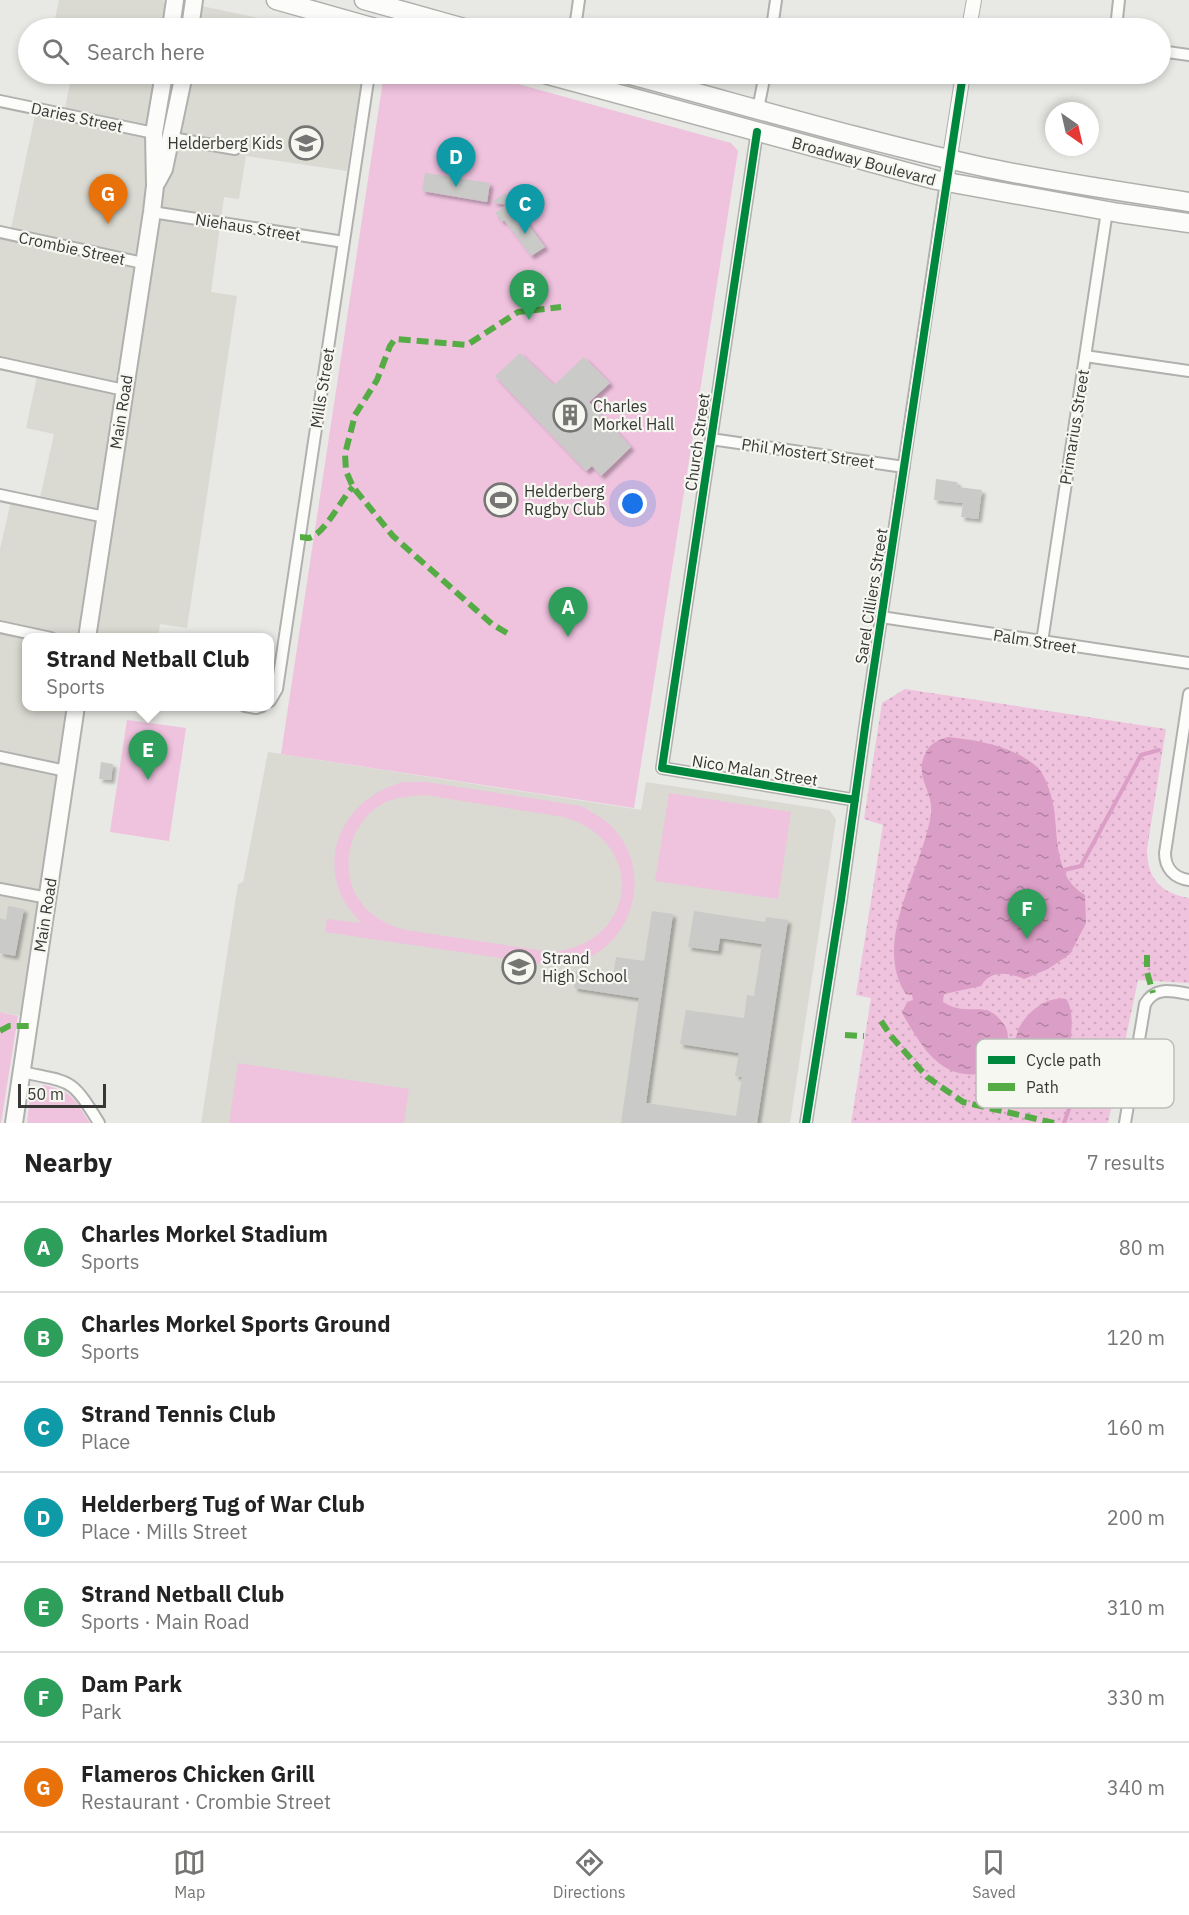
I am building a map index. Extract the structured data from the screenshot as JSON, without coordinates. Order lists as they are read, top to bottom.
{
  "streets": {
    "main road": ["Broadway Boulevard", "Main Road"],
    "street": [
      "Daries Street",
      "Niehaus Street",
      "Crombie Street",
      "Mills Street",
      "Primarius Street",
      "Church Street",
      "Phil Mostert Street",
      "Sarel Cilliers Street",
      "Palm Street",
      "Nico Malan Street"
    ]
  },
  "crossings": [
    ["Daries Street", "Main Road"],
    ["Broadway Boulevard", "Primarius Street"],
    ["Broadway Boulevard", "Church Street"],
    ["Broadway Boulevard", "Sarel Cilliers Street"],
    ["Niehaus Street", "Mills Street"],
    ["Niehaus Street", "Main Road"],
    ["Crombie Street", "Main Road"],
    ["Primarius Street", "Palm Street"],
    ["Church Street", "Phil Mostert Street"],
    ["Church Street", "Nico Malan Street"],
    ["Phil Mostert Street", "Sarel Cilliers Street"],
    ["Sarel Cilliers Street", "Palm Street"],
    ["Sarel Cilliers Street", "Nico Malan Street"]
  ],
  "places": {
    "school or university": ["Helderberg Kids", "Strand High School"],
    "building": ["Charles Morkel Hall"],
    "sports": ["Helderberg Rugby Club"]
  },
  "legend": ["Cycle path", "Path"],
  "scale_bar": "50 m",
  "north": "bottom right",
  "page": {
    "search": "Search here",
    "pins": [
      "D",
      "G",
      "C",
      "B",
      "A",
      "E",
      "F"
    ],
    "popup": ["Strand Netball Club", "Sports"],
    "scale": "50 m",
    "heading": ["Nearby", "7 results"],
    "list": [
      {
        "mark": "A",
        "name": "Charles Morkel Stadium",
        "note": "Sports",
        "value": "80 m"
      },
      {
        "mark": "B",
        "name": "Charles Morkel Sports Ground",
        "note": "Sports",
        "value": "120 m"
      },
      {
        "mark": "C",
        "name": "Strand Tennis Club",
        "note": "Place",
        "value": "160 m"
      },
      {
        "mark": "D",
        "name": "Helderberg Tug of War Club",
        "note": "Place · Mills Street",
        "value": "200 m"
      },
      {
        "mark": "E",
        "name": "Strand Netball Club",
        "note": "Sports · Main Road",
        "value": "310 m"
      },
      {
        "mark": "F",
        "name": "Dam Park",
        "note": "Park",
        "value": "330 m"
      },
      {
        "mark": "G",
        "name": "Flameros Chicken Grill",
        "note": "Restaurant · Crombie Street",
        "value": "340 m"
      }
    ],
    "nav": ["Map", "Directions", "Saved"]
  }
}
